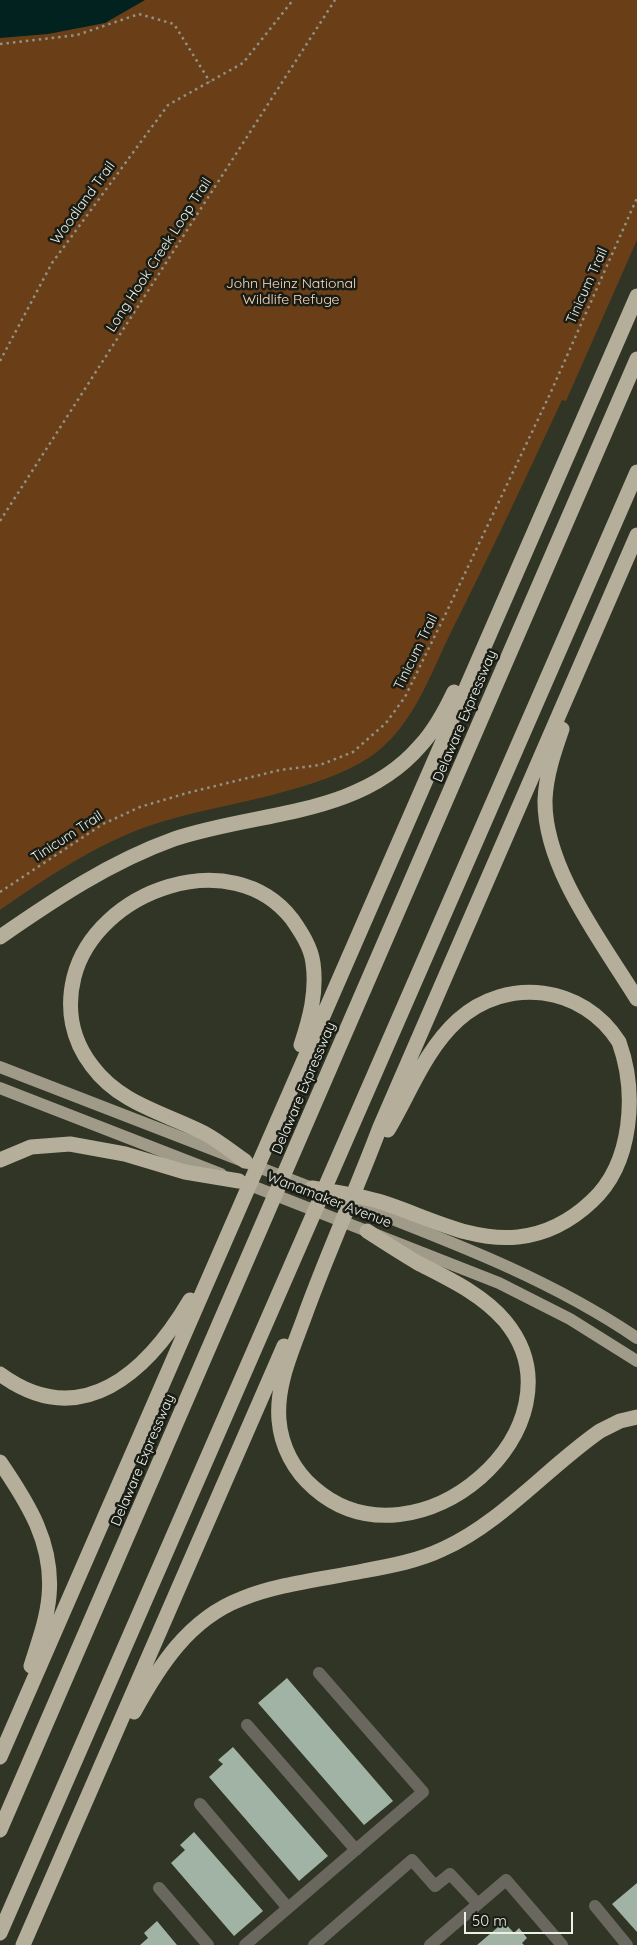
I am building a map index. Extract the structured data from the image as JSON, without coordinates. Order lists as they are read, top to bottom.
{
  "streets": {
    "highway": ["Delaware Expressway"],
    "main road": ["Wanamaker Avenue"],
    "path": ["Woodland Trail", "Long Hook Creek Loop Trail", "Tinicum Trail"]
  },
  "parks": ["John Heinz National Wildlife Refuge"],
  "scale_bar": "50 m"
}
